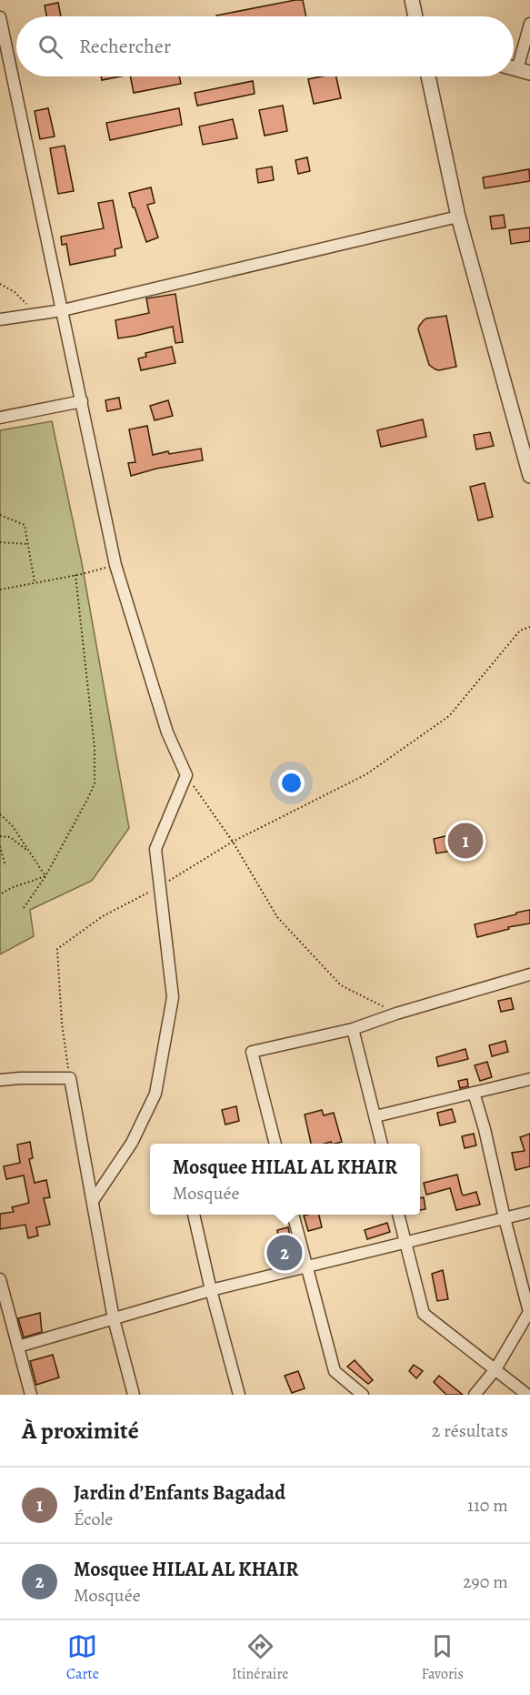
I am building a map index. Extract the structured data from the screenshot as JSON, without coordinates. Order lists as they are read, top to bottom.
{
  "page": {
    "search": "Rechercher",
    "pins": ["1", "2"],
    "popup": ["Mosquee HILAL AL KHAIR", "Mosquée"],
    "heading": ["À proximité", "2 résultats"],
    "list": [
      {
        "mark": "1",
        "name": "Jardin d’Enfants Bagadad",
        "note": "École",
        "value": "110 m"
      },
      {
        "mark": "2",
        "name": "Mosquee HILAL AL KHAIR",
        "note": "Mosquée",
        "value": "290 m"
      }
    ],
    "nav": ["Carte", "Itinéraire", "Favoris"]
  }
}
